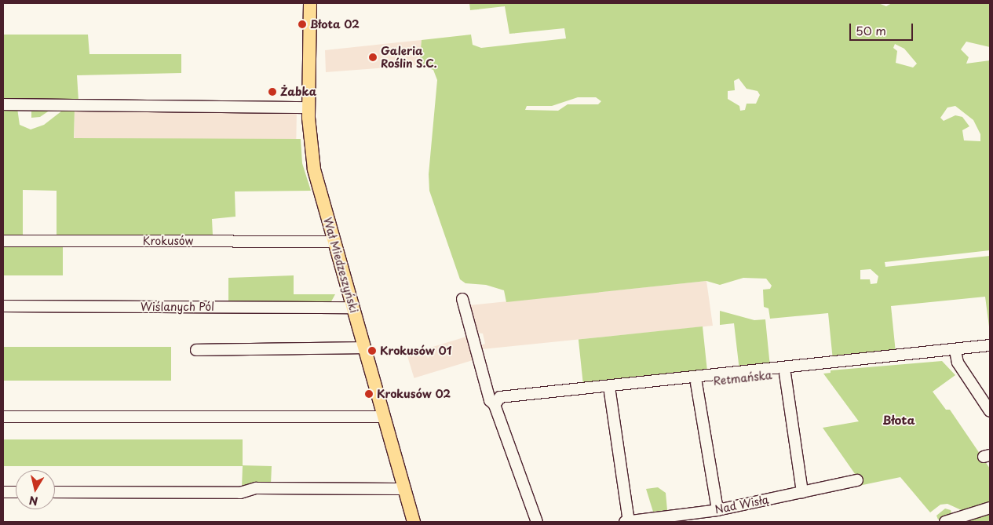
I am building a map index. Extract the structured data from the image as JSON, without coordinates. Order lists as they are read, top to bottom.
{
  "streets": {
    "main road": ["Wał Miedzeszyński"],
    "street": [
      "Krokusów",
      "Wiślanych Pól",
      "Retmańska",
      "Nad Wisłą"
    ]
  },
  "crossings": [
    ["Krokusów", "Wał Miedzeszyński"],
    ["Wał Miedzeszyński", "Wiślanych Pól"]
  ],
  "districts": ["Błota"],
  "places": [
    "Błota 02",
    "Galeria Roślin S.C.",
    "Żabka",
    "Krokusów 01",
    "Krokusów 02"
  ],
  "scale_bar": "50 m",
  "north": "bottom"
}
